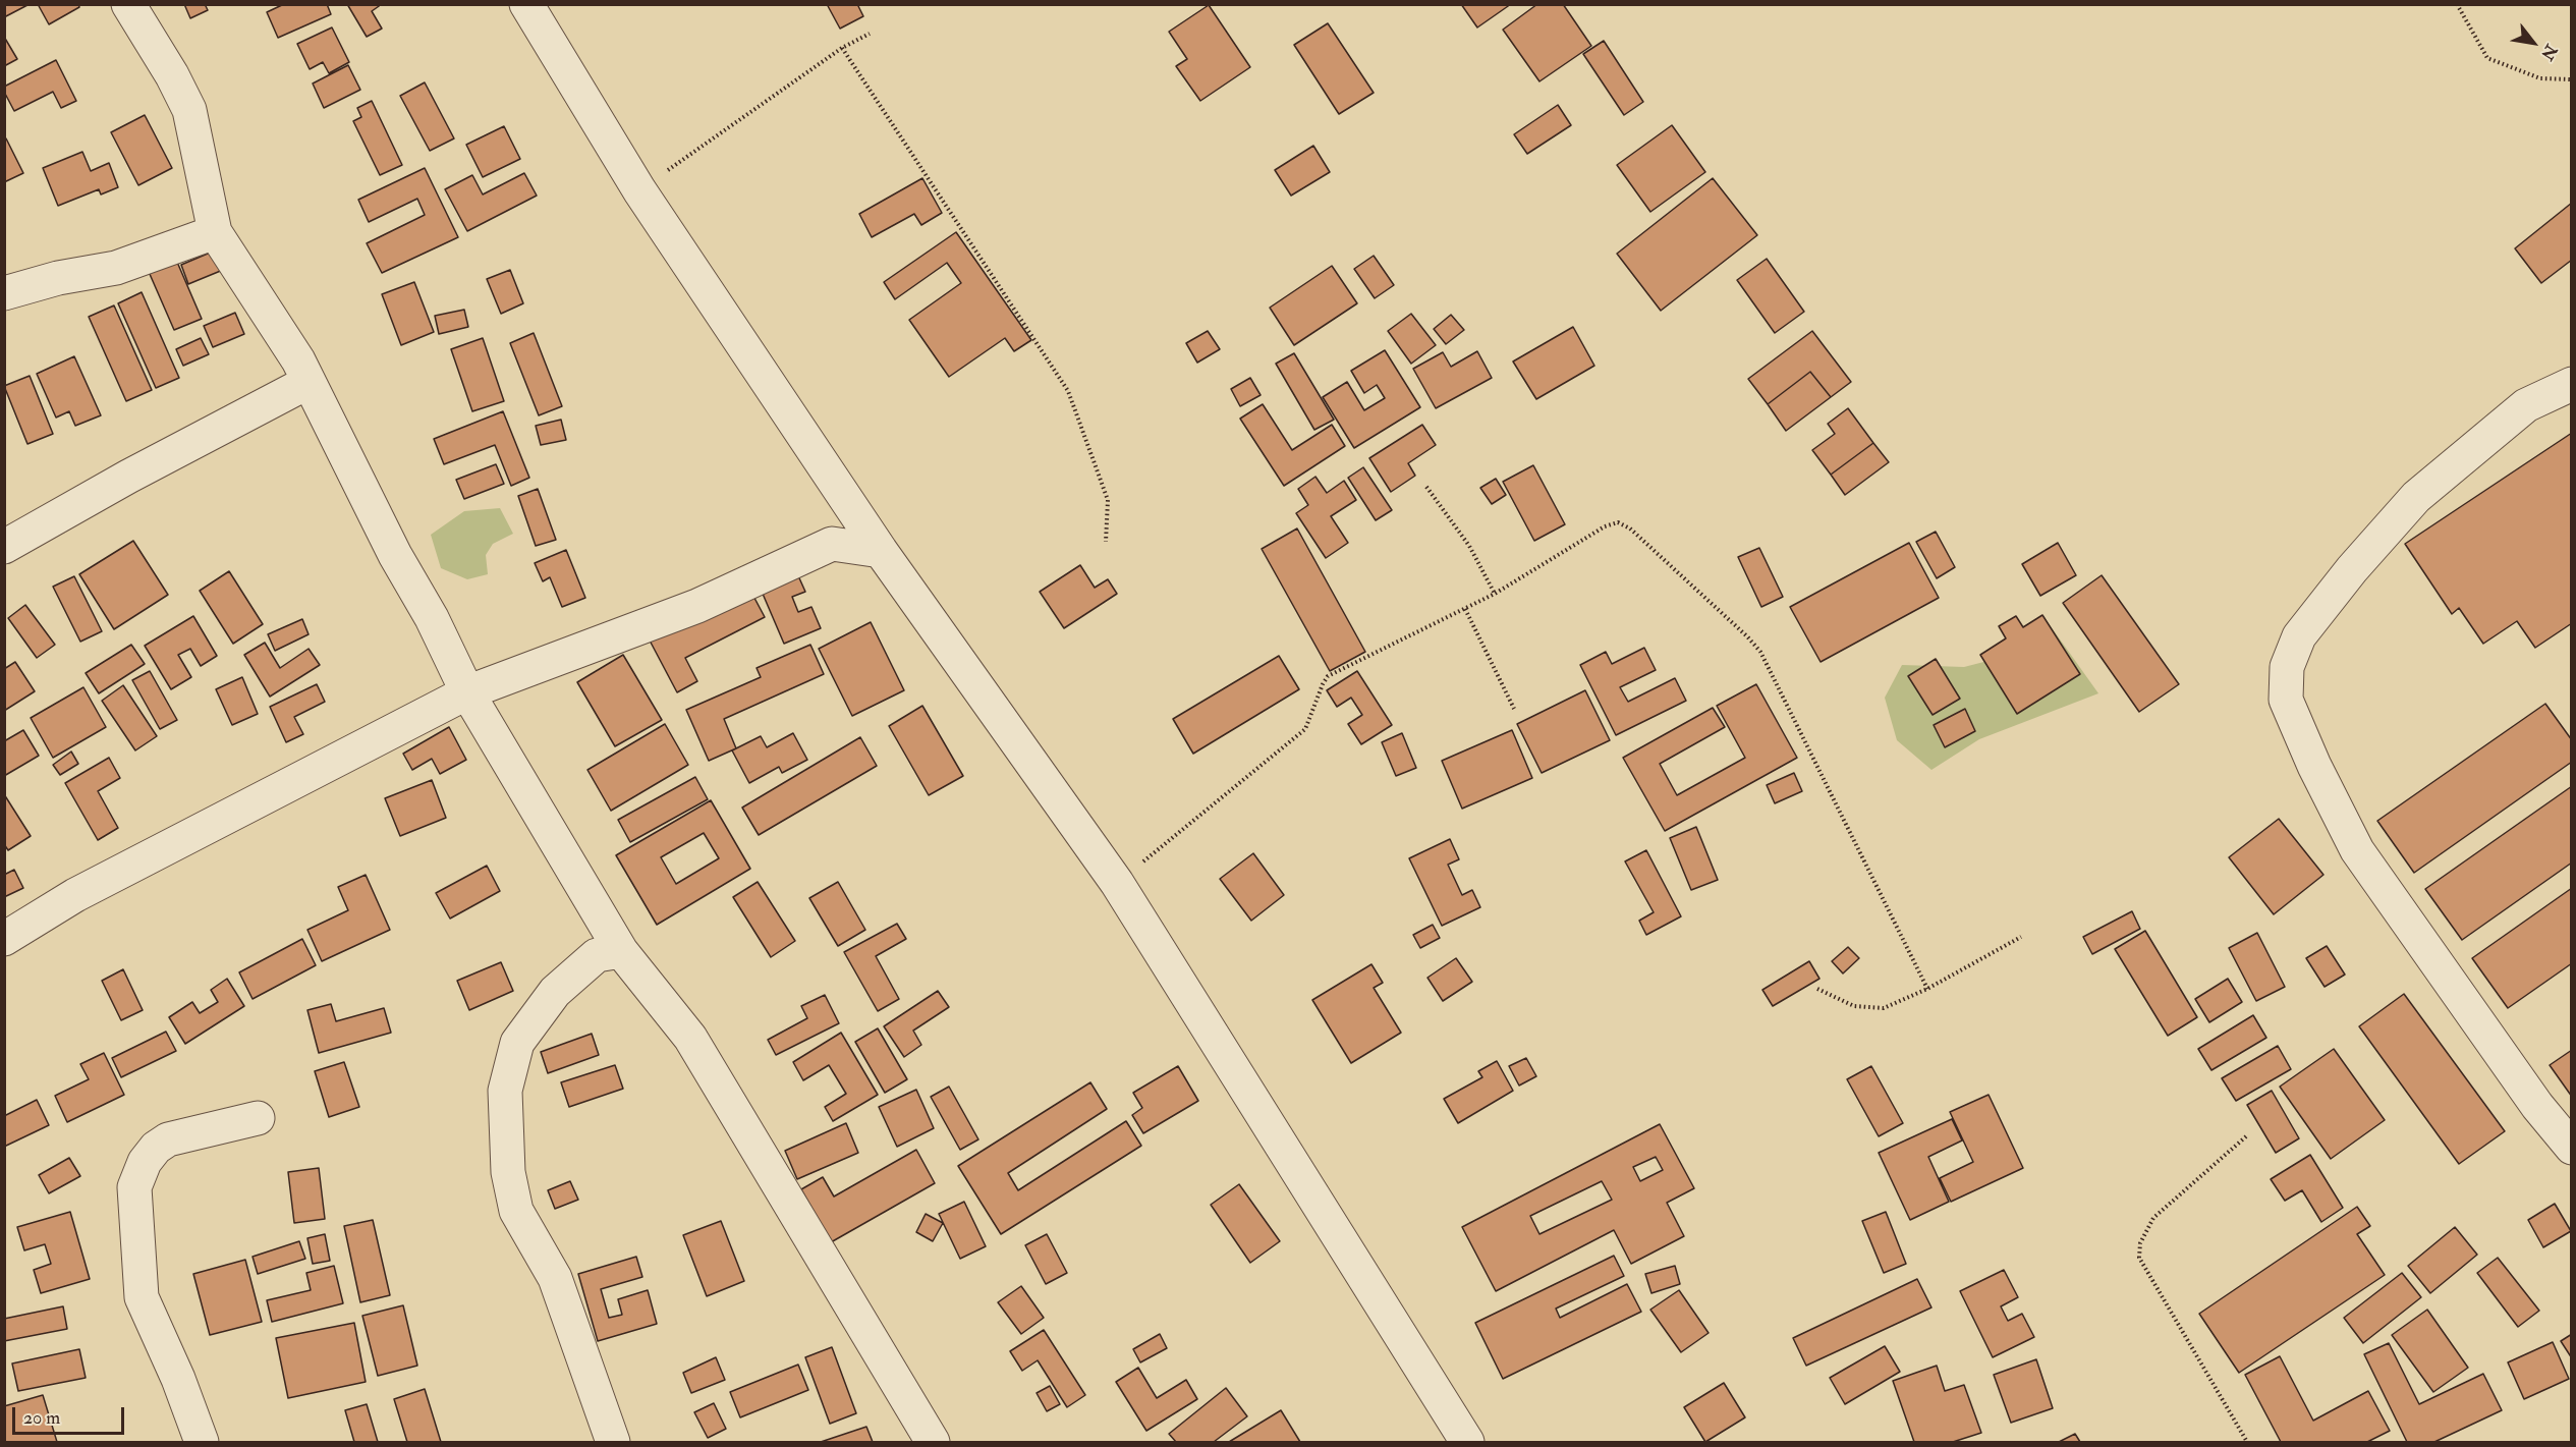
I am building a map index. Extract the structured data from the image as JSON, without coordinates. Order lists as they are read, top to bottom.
{
  "scale_bar": "20 m",
  "north": "bottom right"
}
